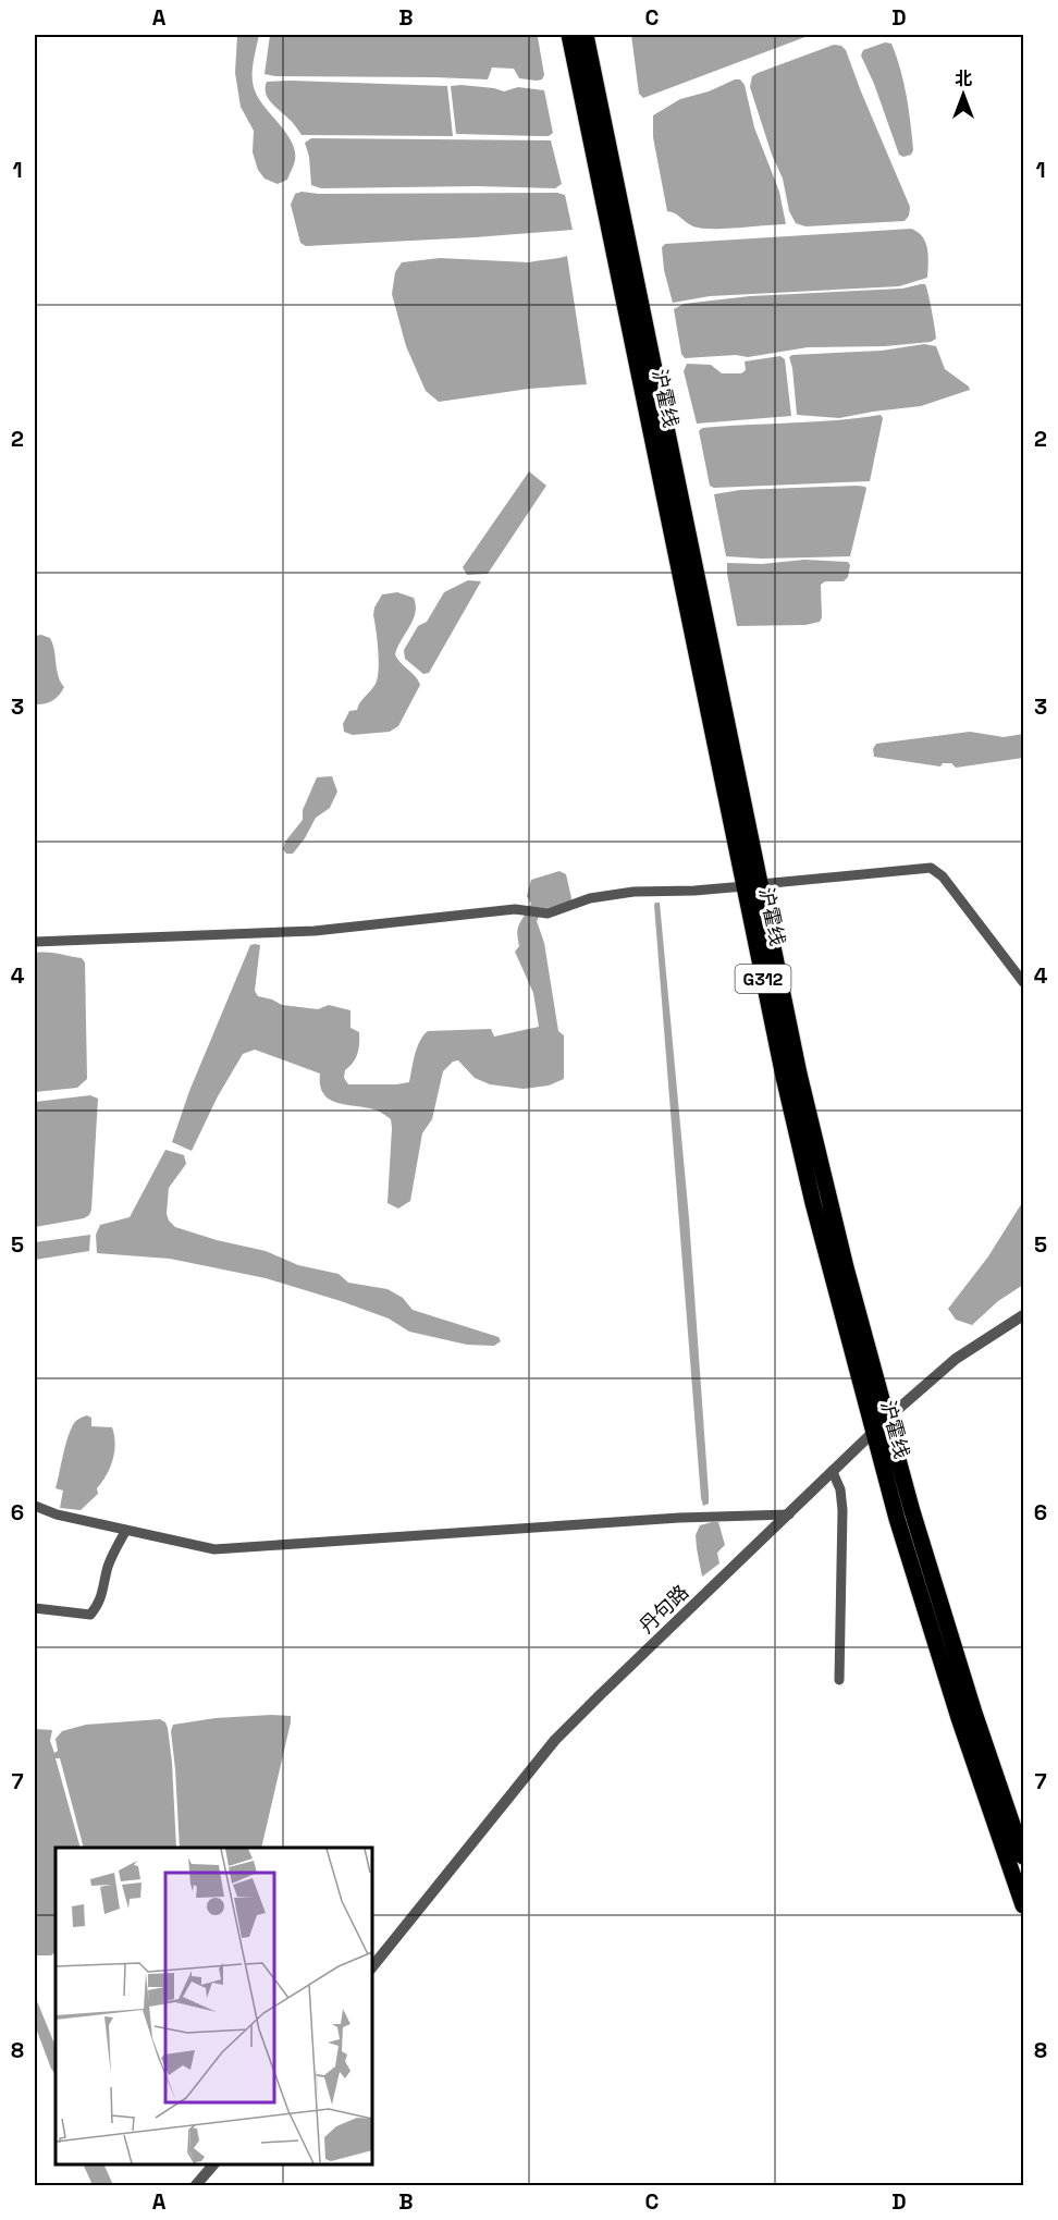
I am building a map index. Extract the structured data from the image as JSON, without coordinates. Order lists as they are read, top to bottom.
{
  "streets": {
    "highway": ["沪霍线", "G312"],
    "street": ["丹句路"]
  },
  "crossings": [
    ["沪霍线", "丹句路"]
  ],
  "north": "top",
  "grid": {
    "columns": [
      "A",
      "B",
      "C",
      "D"
    ],
    "rows": [
      "1",
      "2",
      "3",
      "4",
      "5",
      "6",
      "7",
      "8"
    ]
  }
}
